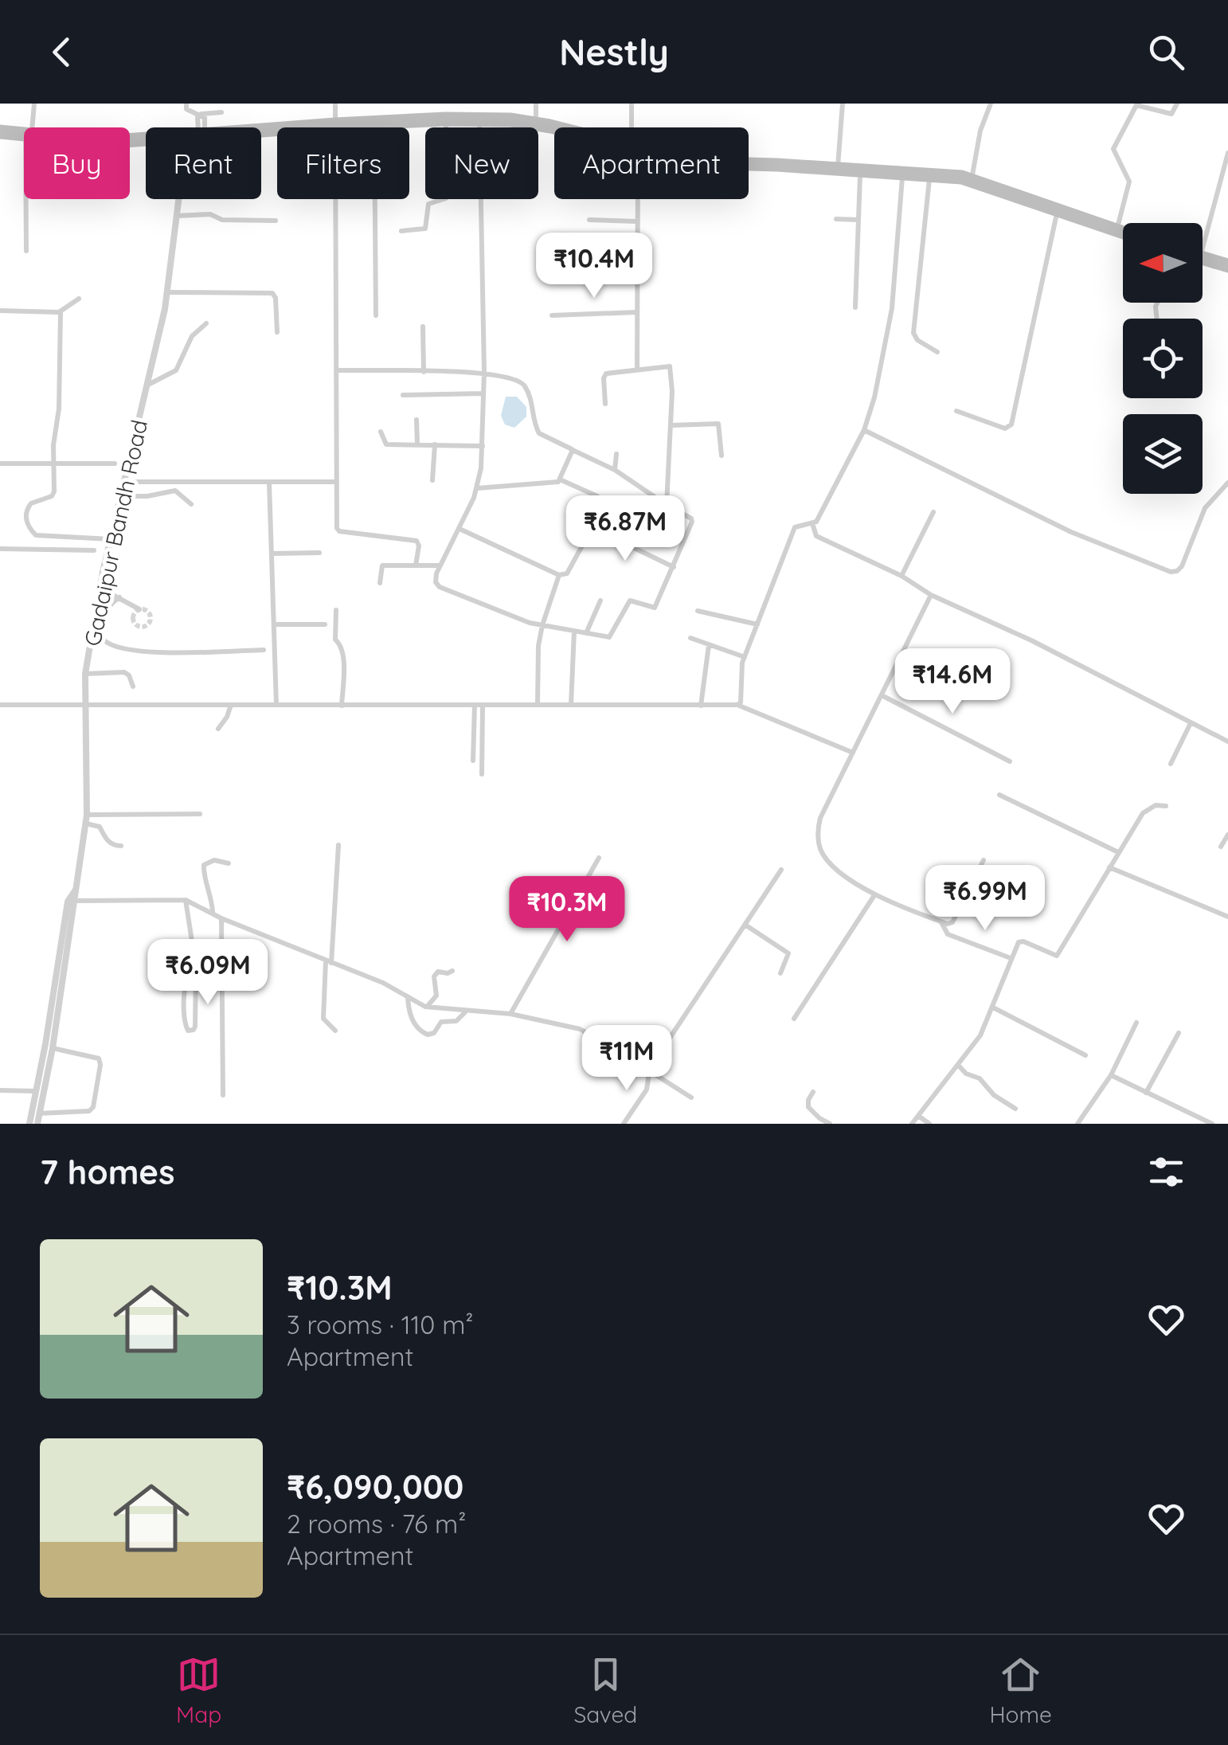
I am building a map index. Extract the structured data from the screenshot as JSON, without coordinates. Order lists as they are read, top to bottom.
{
  "streets": {
    "street": ["Gadaipur Bandh Road"]
  },
  "north": "left",
  "page": {
    "header": "Nestly",
    "chip": [
      "Buy",
      "Rent",
      "Filters",
      "New",
      "Apartment"
    ],
    "price": [
      "₹10.4M",
      "₹6.87M",
      "₹14.6M",
      "₹6.99M",
      "₹10.3M",
      "₹6.09M",
      "₹11M"
    ],
    "heading": "7 homes",
    "list": [
      {
        "name": "₹10.3M",
        "note": "3 rooms · 110 m² · Apartment"
      },
      {
        "name": "₹6,090,000",
        "note": "2 rooms · 76 m² · Apartment"
      }
    ],
    "tabs": ["Map", "Saved", "Home"]
  }
}
